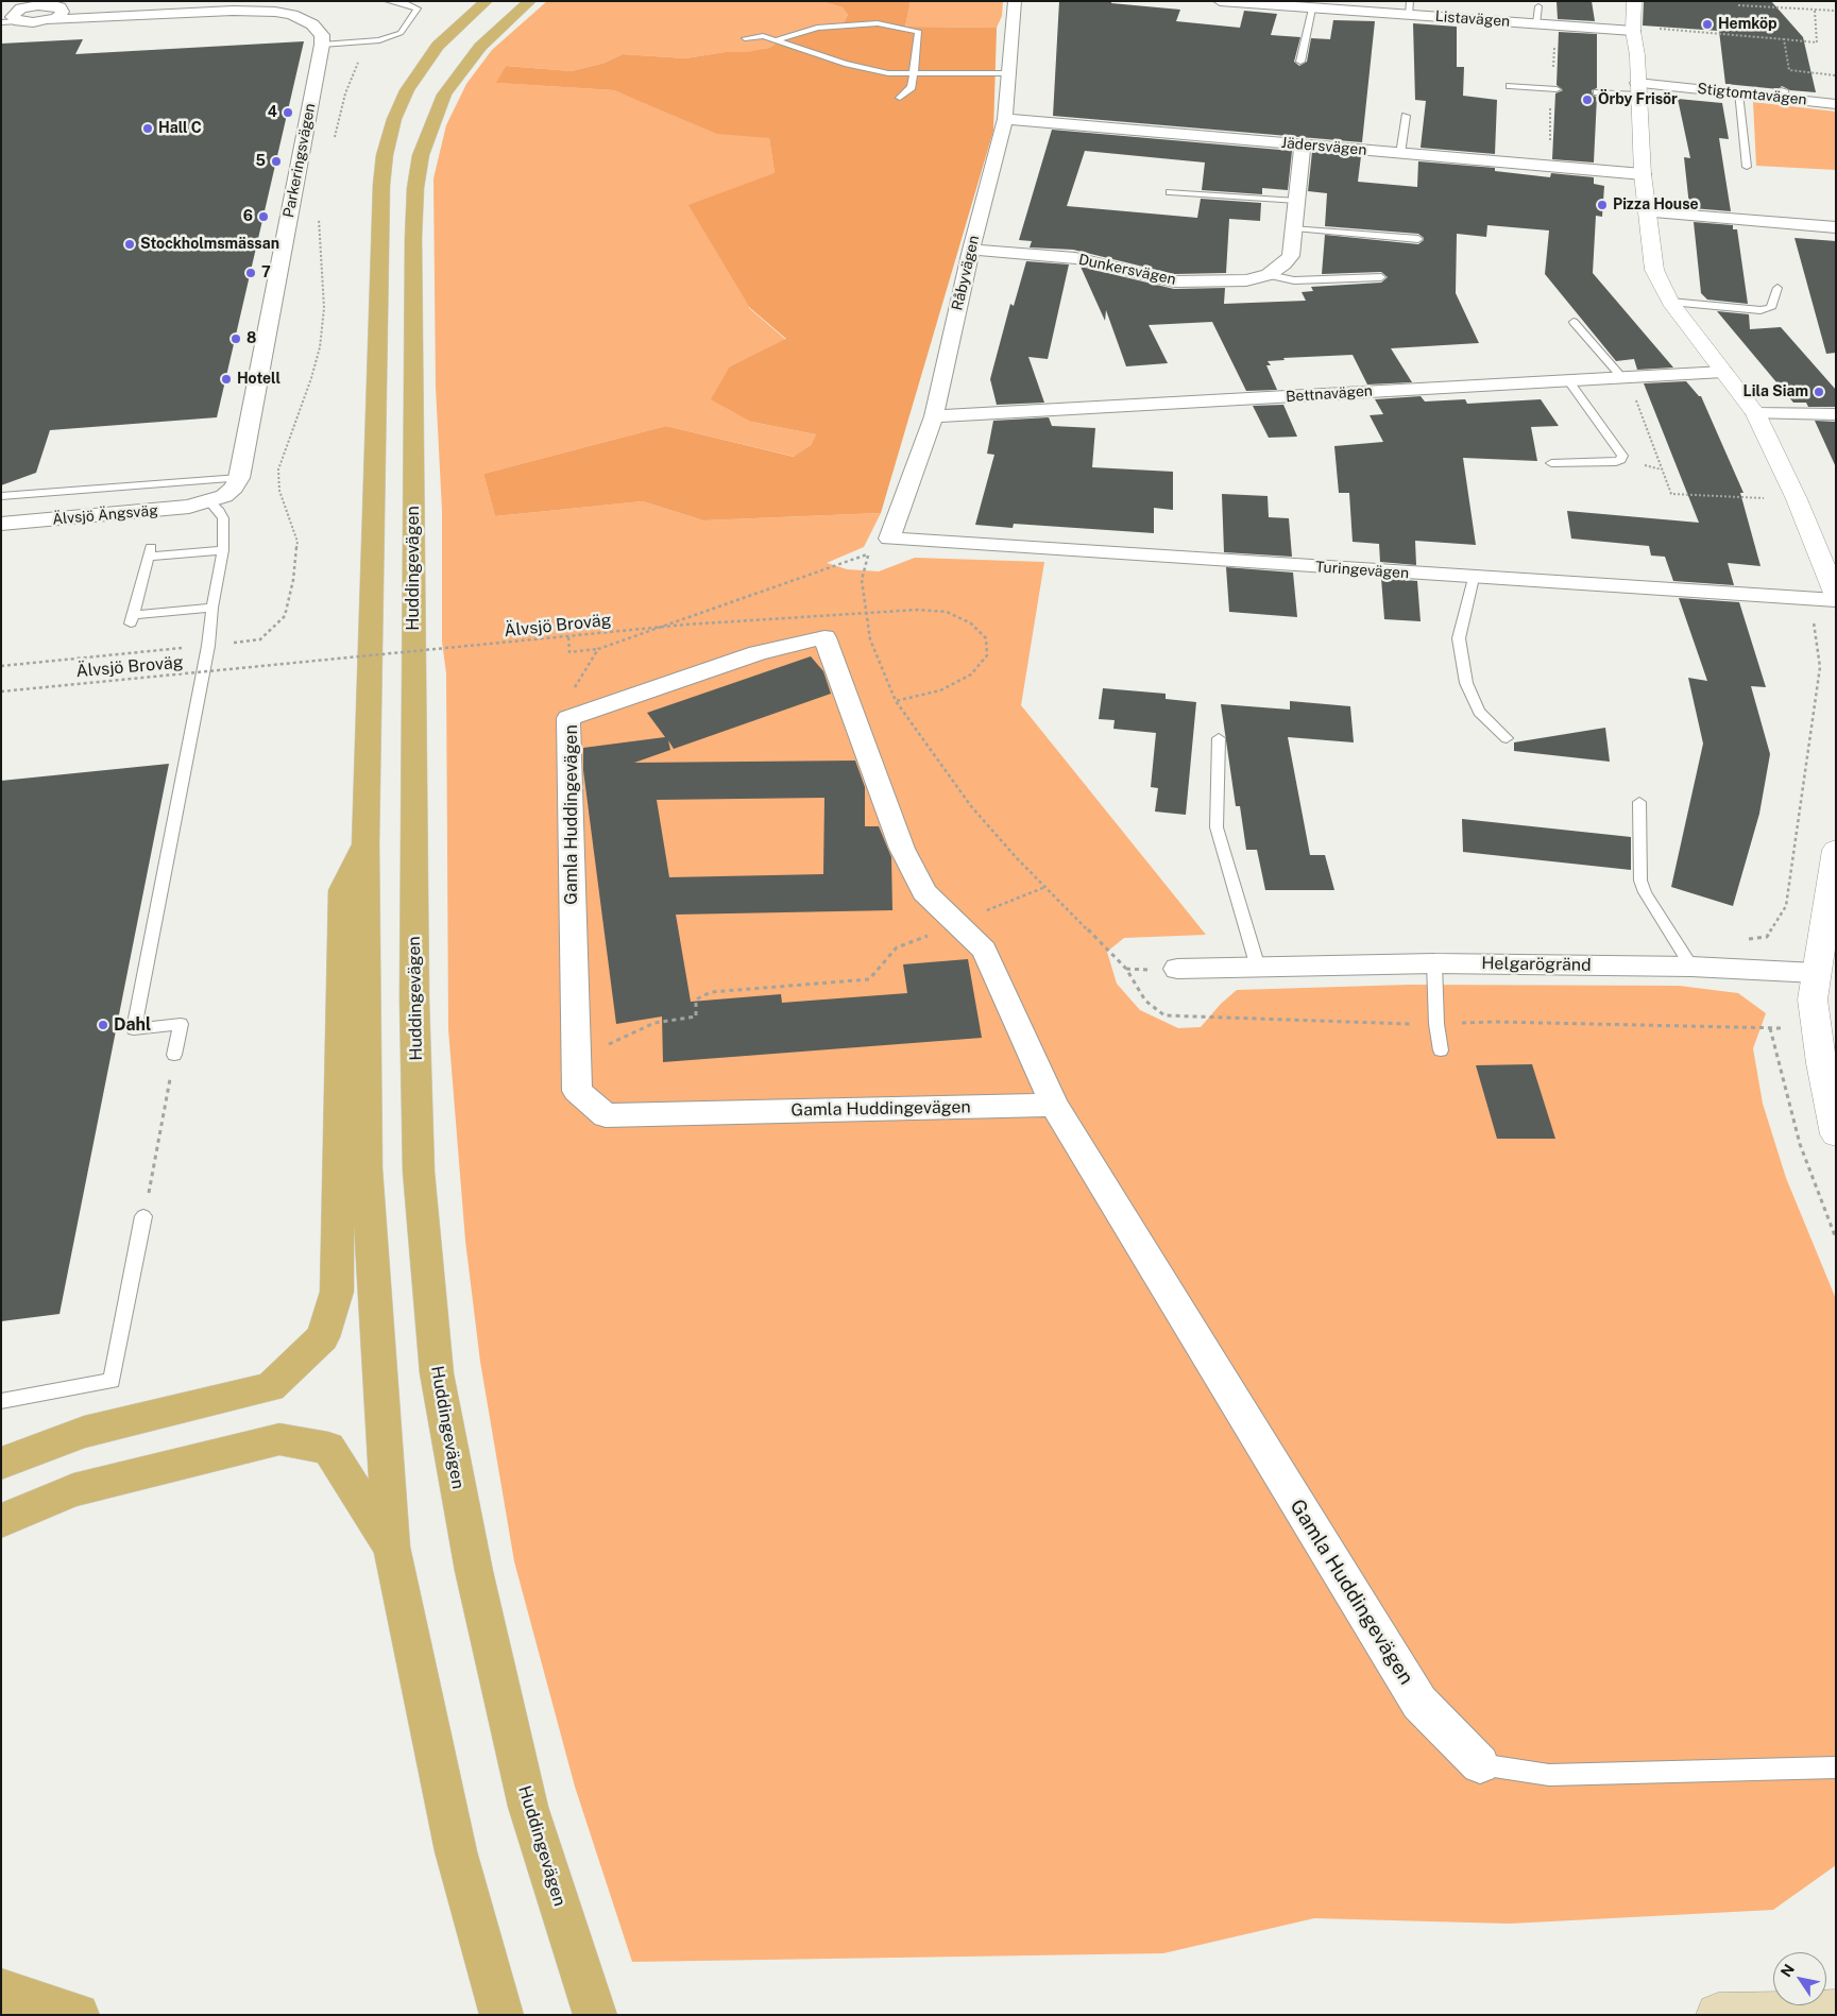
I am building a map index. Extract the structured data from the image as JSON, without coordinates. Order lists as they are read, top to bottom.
{
  "streets": {
    "main road": ["Huddingevägen"],
    "street": [
      "Listavägen",
      "Stigtomtavägen",
      "Jädersvägen",
      "Parkeringsvägen",
      "Dunkersvägen",
      "Råbyvägen",
      "Bettnavägen",
      "Älvsjö Ängsväg",
      "Turingevägen",
      "Gamla Huddingevägen",
      "Helgarögränd"
    ],
    "path": ["Älvsjö Broväg"]
  },
  "crossings": [
    ["Jädersvägen", "Dunkersvägen"],
    ["Jädersvägen", "Råbyvägen"],
    ["Dunkersvägen", "Råbyvägen"],
    ["Råbyvägen", "Bettnavägen"],
    ["Råbyvägen", "Turingevägen"]
  ],
  "places": [
    "Hemköp",
    "Örby Frisör",
    "4",
    "Hall C",
    "5",
    "Pizza House",
    "6",
    "Stockholmsmässan",
    "7",
    "8",
    "Hotell",
    "Lila Siam",
    "Dahl"
  ],
  "north": "top left"
}
